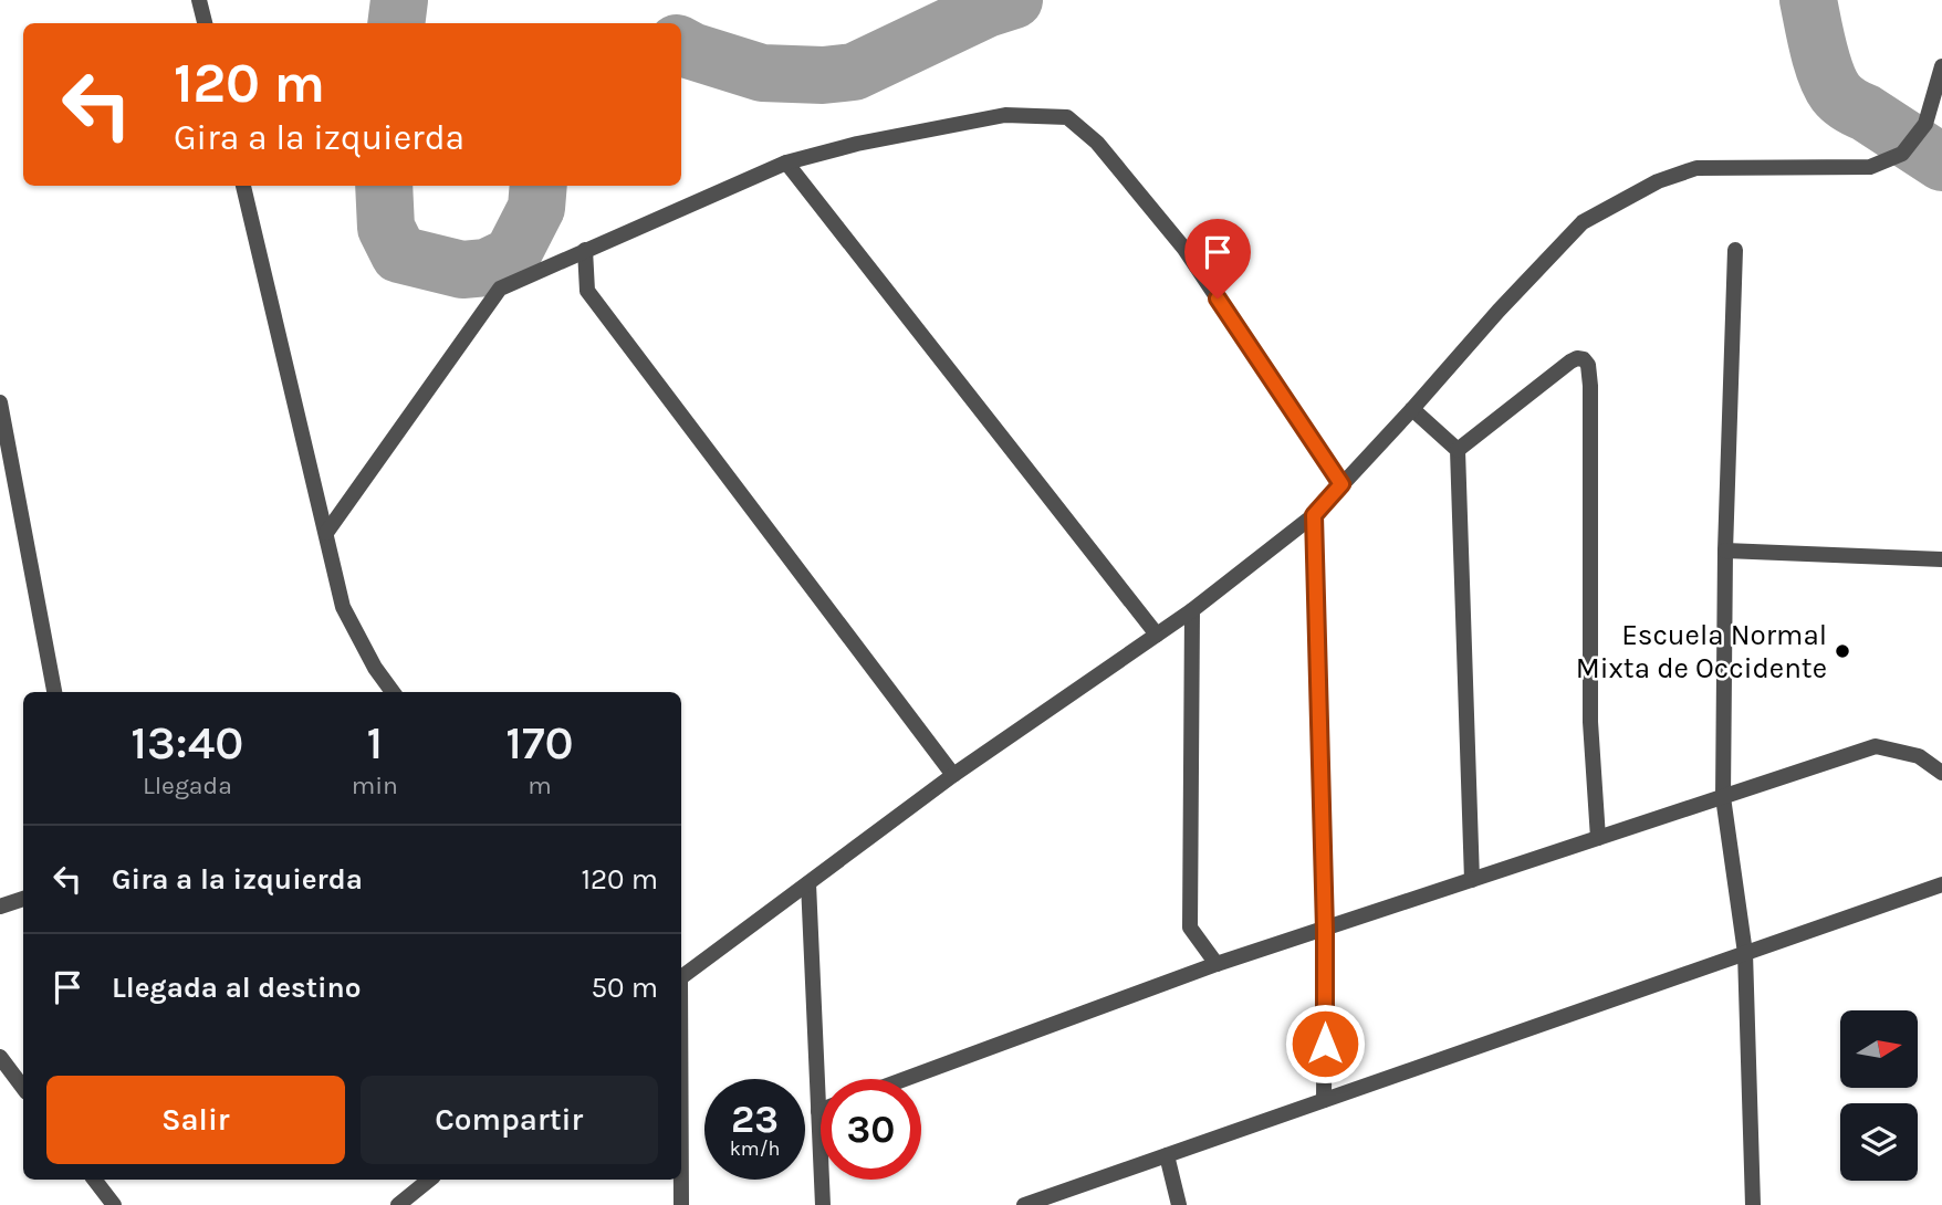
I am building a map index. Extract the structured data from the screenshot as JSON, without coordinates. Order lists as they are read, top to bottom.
{
  "places": ["Escuela Normal Mixta de Occidente"],
  "north": "right",
  "page": {
    "turn": ["120 m", "Gira a la izquierda"],
    "eta": [
      "13:40",
      "Llegada",
      "1",
      "min",
      "170",
      "m"
    ],
    "list": [
      {
        "name": "Gira a la izquierda",
        "value": "120 m"
      },
      {
        "name": "Llegada al destino",
        "value": "50 m"
      }
    ],
    "buttons": ["Salir", "Compartir"],
    "speed": "23 km/h",
    "limit": "30"
  }
}
